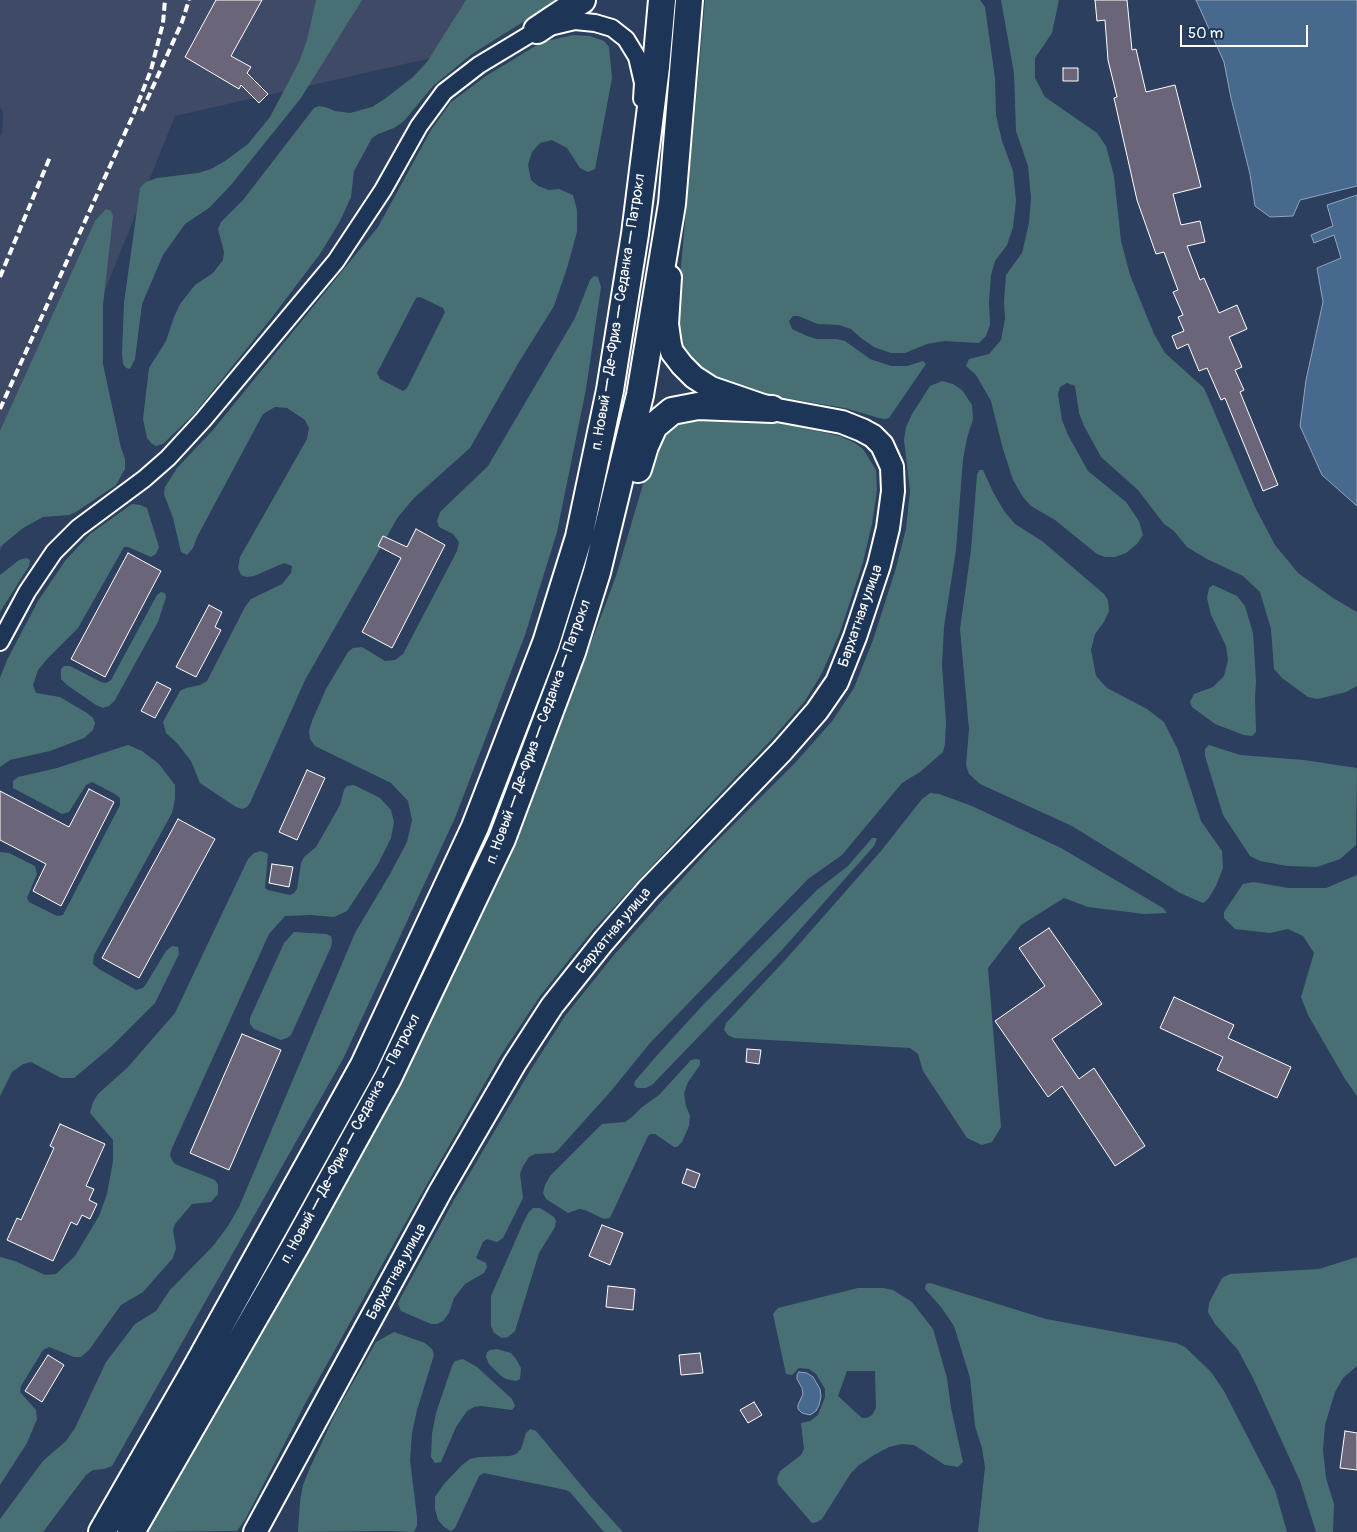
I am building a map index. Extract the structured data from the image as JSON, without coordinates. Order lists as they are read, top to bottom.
{
  "streets": {
    "main road": ["п. Новый — Де-Фриз — Седанка — Патрокл", "Бархатная улица"]
  },
  "crossings": [
    ["п. Новый — Де-Фриз — Седанка — Патрокл", "Бархатная улица"]
  ],
  "scale_bar": "50 m"
}
